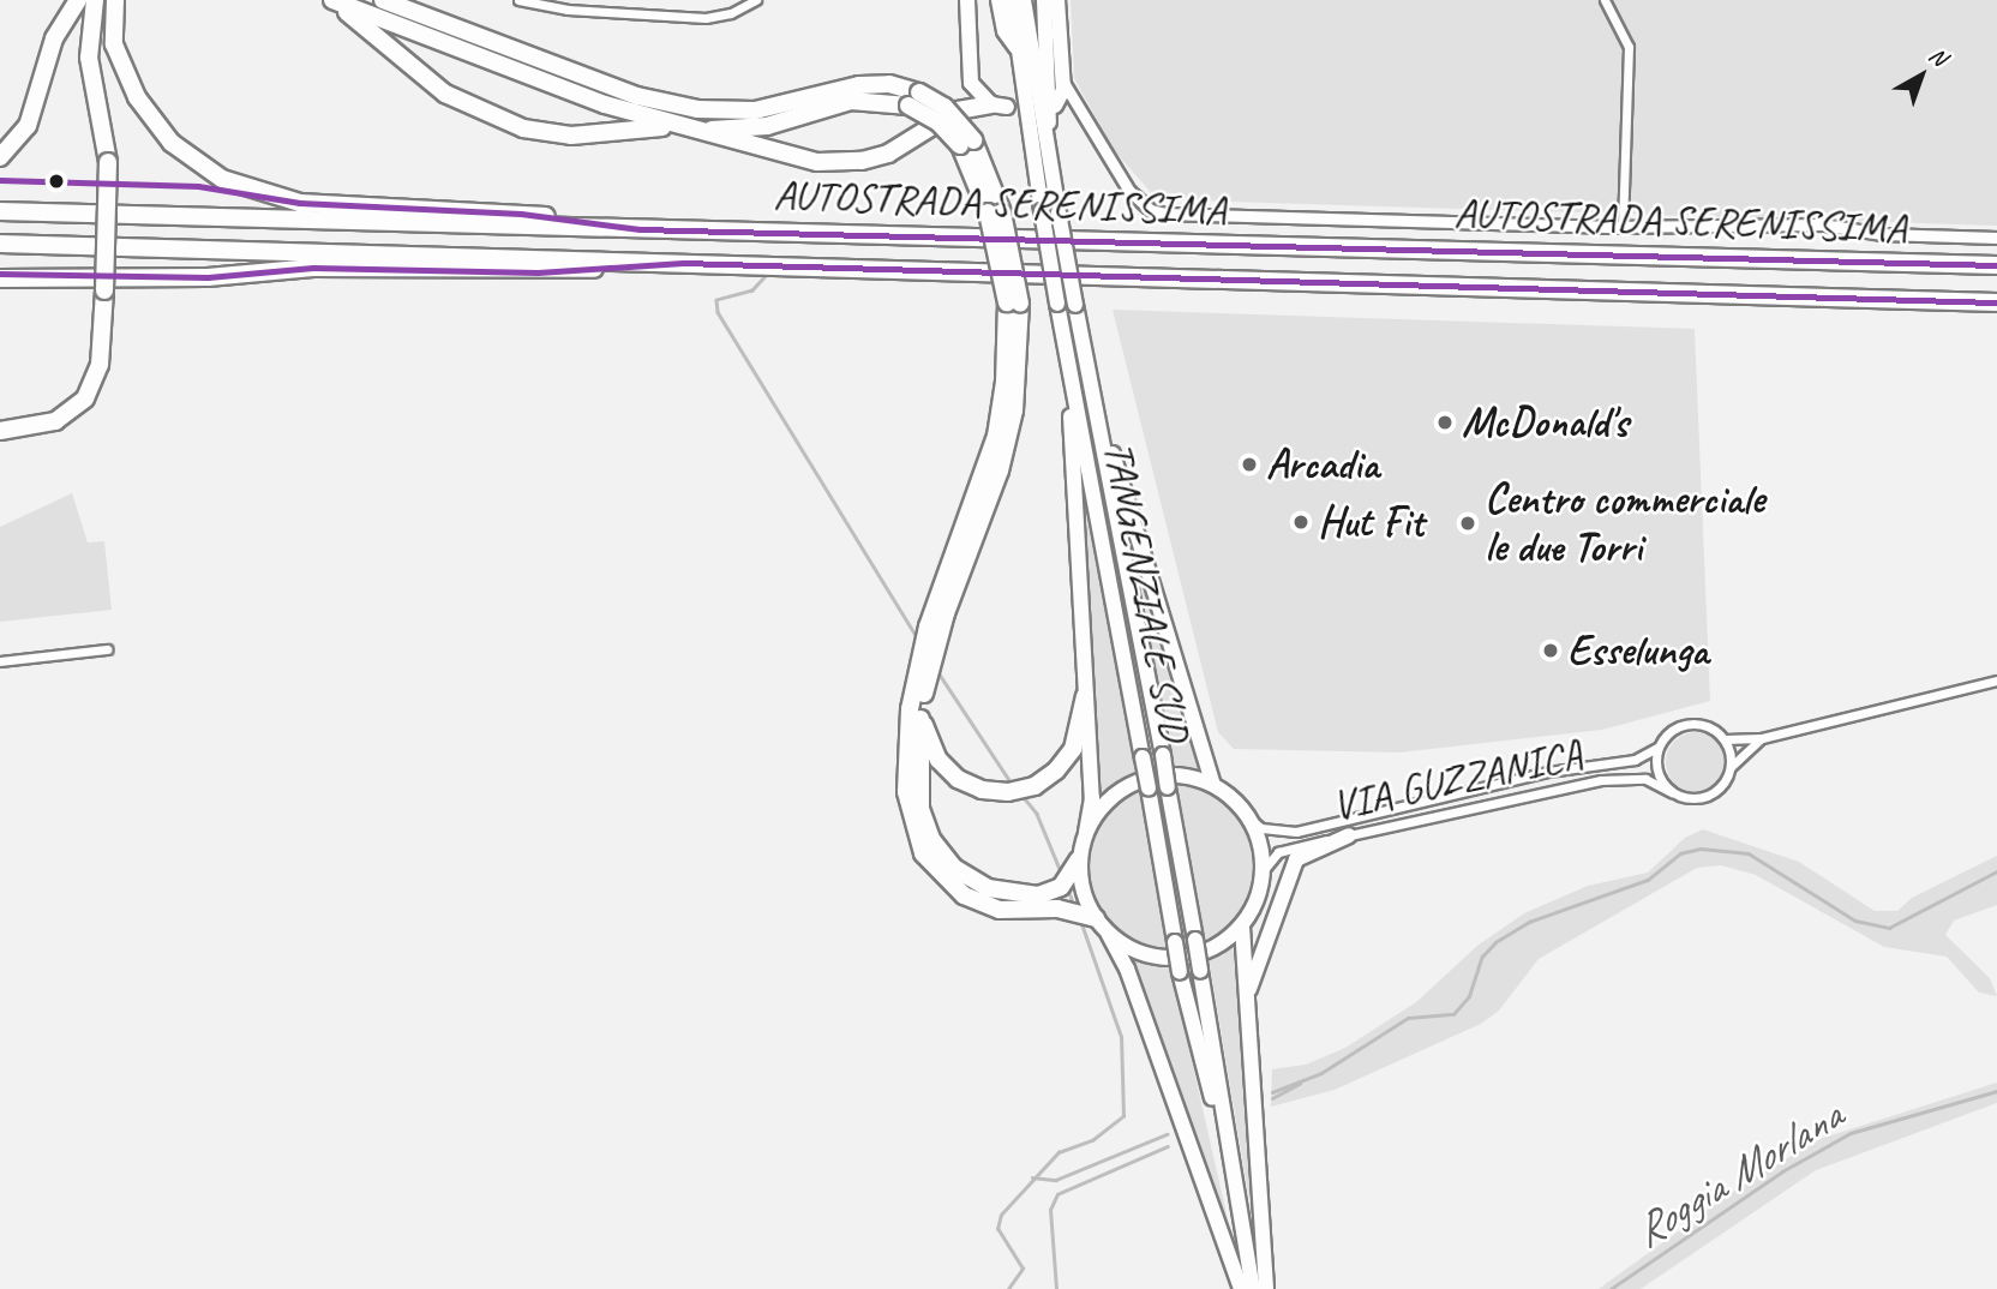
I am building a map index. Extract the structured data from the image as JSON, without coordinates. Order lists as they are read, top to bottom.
{
  "streets": {
    "highway": ["AUTOSTRADA SERENISSIMA"],
    "main road": ["TANGENZIALE SUD"],
    "street": ["VIA GUZZANICA"]
  },
  "water": ["Roggia Morlana"],
  "places": [
    "McDonald's",
    "Arcadia",
    "Hut Fit",
    "Centro commerciale le due Torri",
    "Esselunga"
  ],
  "north": "top right"
}
